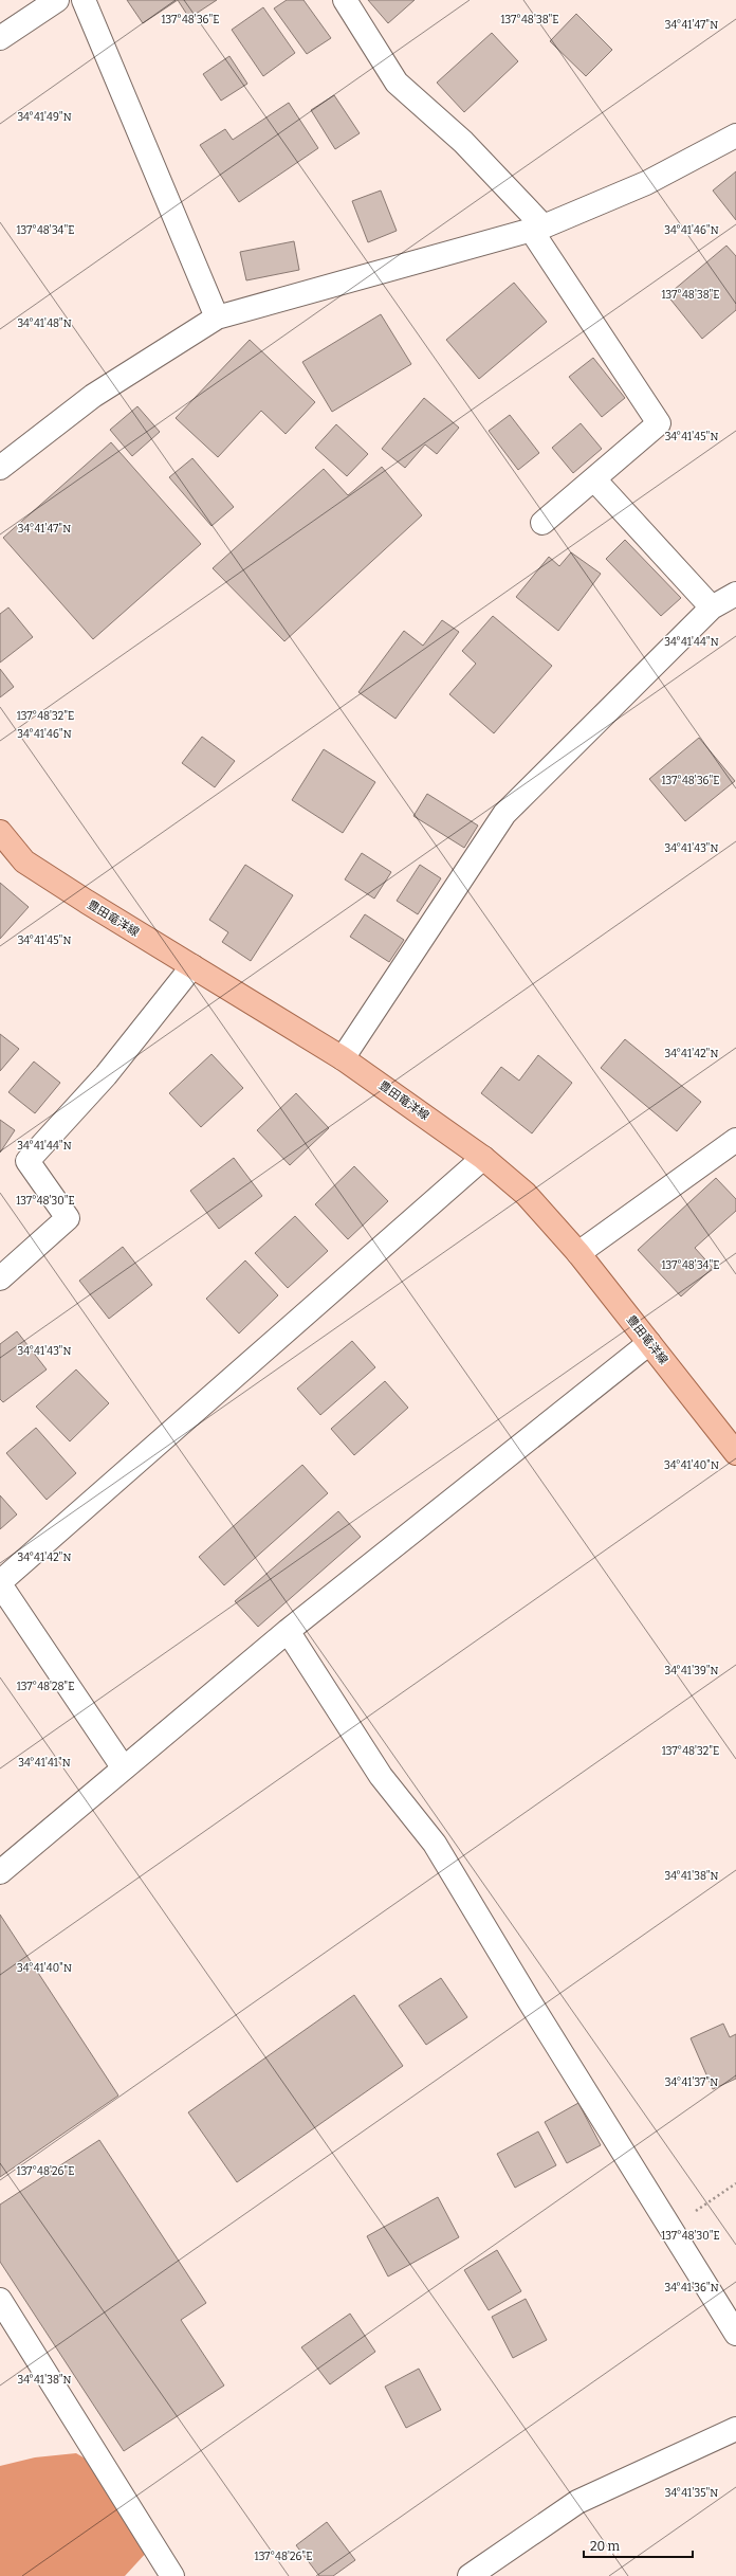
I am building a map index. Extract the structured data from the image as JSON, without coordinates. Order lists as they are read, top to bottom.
{
  "streets": {
    "main road": ["豊田竜洋線"]
  },
  "scale_bar": "20 m",
  "coordinates": [
    "137°48'36\"E",
    "137°48'38\"E",
    "34°41'47\"N",
    "34°41'49\"N",
    "137°48'34\"E",
    "34°41'46\"N",
    "34°41'48\"N",
    "34°41'45\"N",
    "34°41'44\"N",
    "137°48'32\"E",
    "34°41'43\"N",
    "34°41'42\"N",
    "137°48'30\"E",
    "34°41'40\"N",
    "34°41'39\"N",
    "137°48'28\"E",
    "34°41'41\"N",
    "34°41'38\"N",
    "34°41'37\"N",
    "137°48'26\"E",
    "34°41'36\"N",
    "34°41'35\"N"
  ]
}
